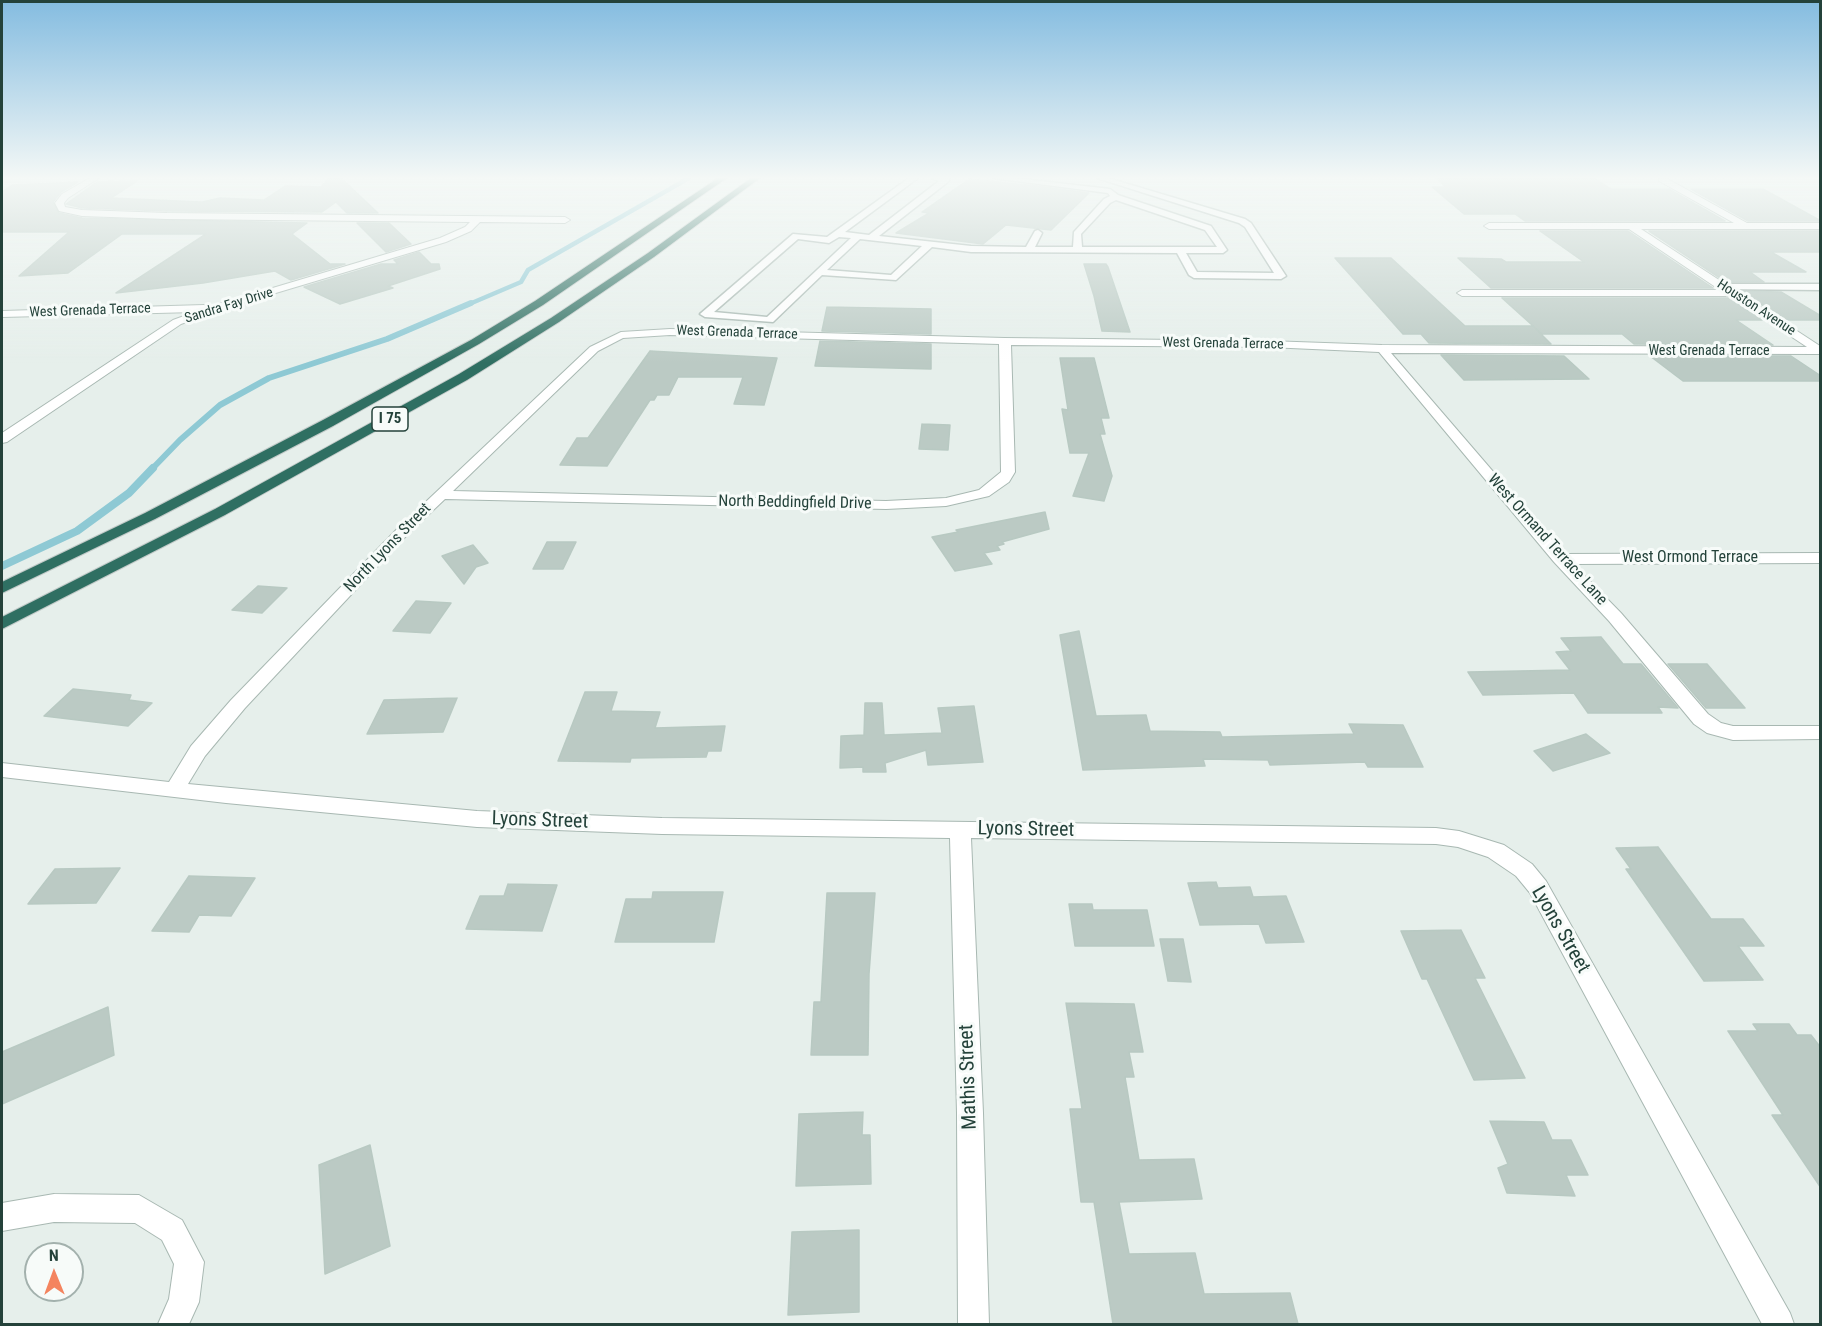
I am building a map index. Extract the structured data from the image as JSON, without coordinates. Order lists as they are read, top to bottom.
{
  "streets": {
    "highway": ["I 75"],
    "street": [
      "Sandra Fay Drive",
      "Houston Avenue",
      "West Grenada Terrace",
      "North Beddingfield Drive",
      "West Ormand Terrace Lane",
      "North Lyons Street",
      "West Ormond Terrace",
      "Lyons Street",
      "Mathis Street"
    ]
  },
  "crossings": [
    ["Sandra Fay Drive", "West Grenada Terrace"],
    ["Houston Avenue", "West Grenada Terrace"],
    ["West Grenada Terrace", "North Beddingfield Drive"],
    ["West Grenada Terrace", "West Ormand Terrace Lane"],
    ["West Grenada Terrace", "North Lyons Street"],
    ["North Beddingfield Drive", "North Lyons Street"],
    ["West Ormand Terrace Lane", "West Ormond Terrace"],
    ["North Lyons Street", "Lyons Street"],
    ["Lyons Street", "Mathis Street"]
  ],
  "north": "top"
}
